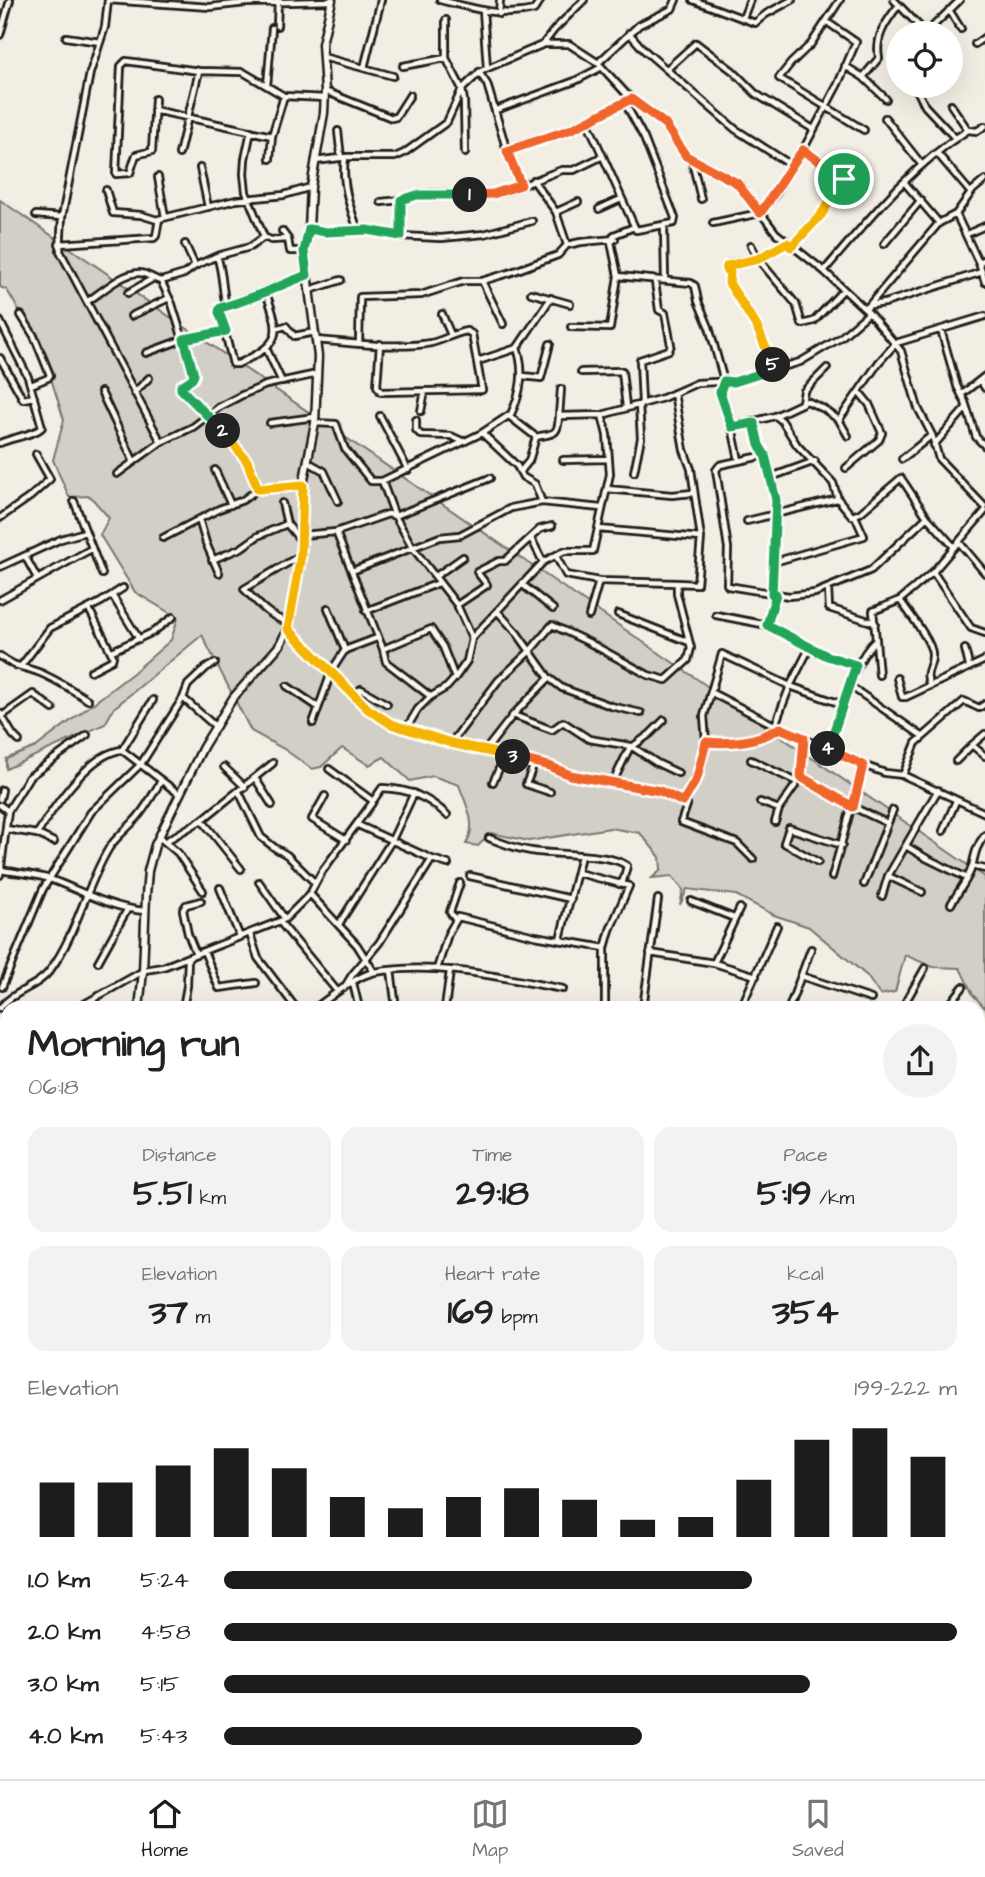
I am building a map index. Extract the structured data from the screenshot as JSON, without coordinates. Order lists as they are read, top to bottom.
{
  "page": {
    "pins": [
      "1",
      "5",
      "2",
      "4",
      "3"
    ],
    "heading": ["Morning run", "06:18"],
    "stats": [
      ["Distance", "5.51 km"],
      ["Time", "29:18"],
      ["Pace", "5:19 /km"],
      ["Elevation", "37 m"],
      ["Heart rate", "169 bpm"],
      ["kcal", "354"]
    ],
    "chart": ["Elevation", "199–222 m"],
    "list": [
      {
        "name": "1.0 km",
        "note": "5:24"
      },
      {
        "name": "2.0 km",
        "note": "4:58"
      },
      {
        "name": "3.0 km",
        "note": "5:15"
      },
      {
        "name": "4.0 km",
        "note": "5:43"
      }
    ],
    "tabs": ["Home", "Map", "Saved"]
  }
}
